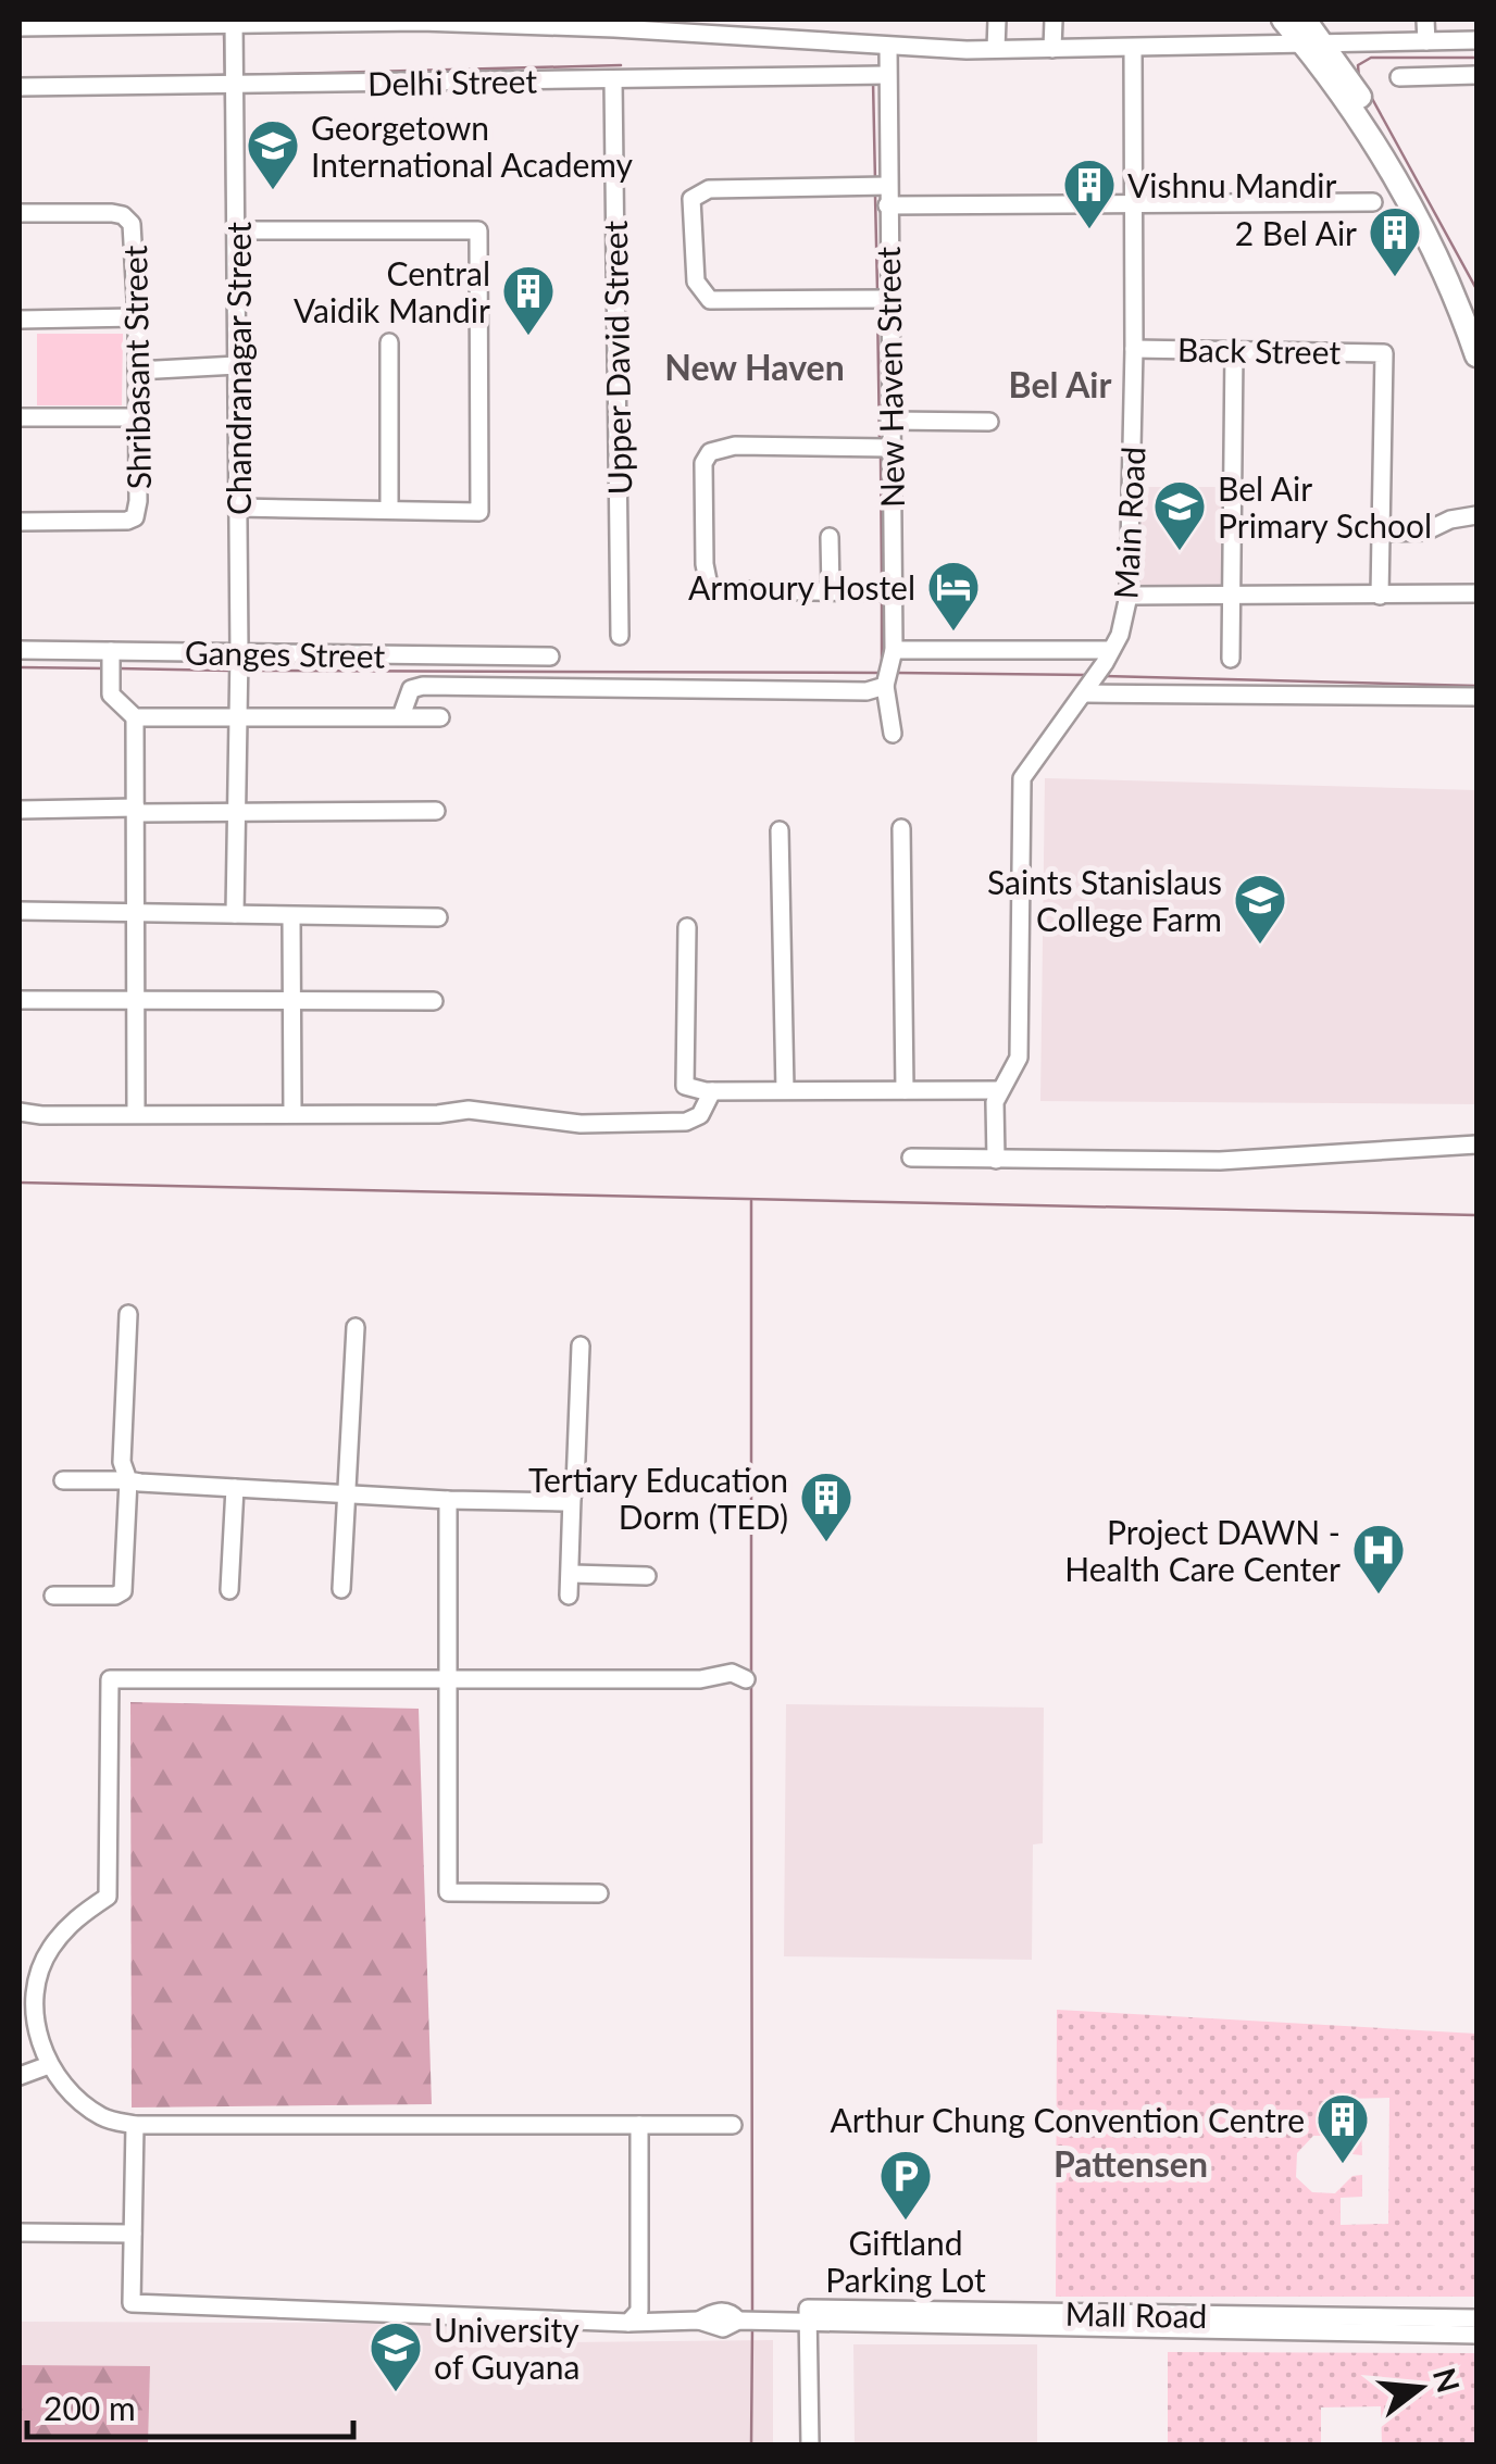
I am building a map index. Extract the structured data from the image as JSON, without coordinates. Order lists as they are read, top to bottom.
{
  "streets": {
    "street": [
      "Delhi Street",
      "Back Street",
      "Upper David Street",
      "Shribasant Street",
      "Chandranagar Street",
      "New Haven Street",
      "Main Road",
      "Ganges Street",
      "Mall Road"
    ]
  },
  "crossings": [
    ["Delhi Street", "Upper David Street"],
    ["Delhi Street", "Chandranagar Street"],
    ["Delhi Street", "New Haven Street"],
    ["Delhi Street", "Main Road"],
    ["Back Street", "Main Road"],
    ["Chandranagar Street", "Ganges Street"]
  ],
  "districts": ["New Haven", "Bel Air", "Pattensen"],
  "places": {
    "school or university": [
      "Georgetown International Academy",
      "Bel Air Primary School",
      "Saints Stanislaus College Farm",
      "University of Guyana"
    ],
    "building": [
      "Vishnu Mandir",
      "2 Bel Air",
      "Central Vaidik Mandir",
      "Tertiary Education Dorm (TED)",
      "Arthur Chung Convention Centre"
    ],
    "hotel": ["Armoury Hostel"],
    "hospital": ["Project DAWN - Health Care Center"],
    "parking": ["Giftland Parking Lot"]
  },
  "scale_bar": "200 m",
  "north": "right"
}
